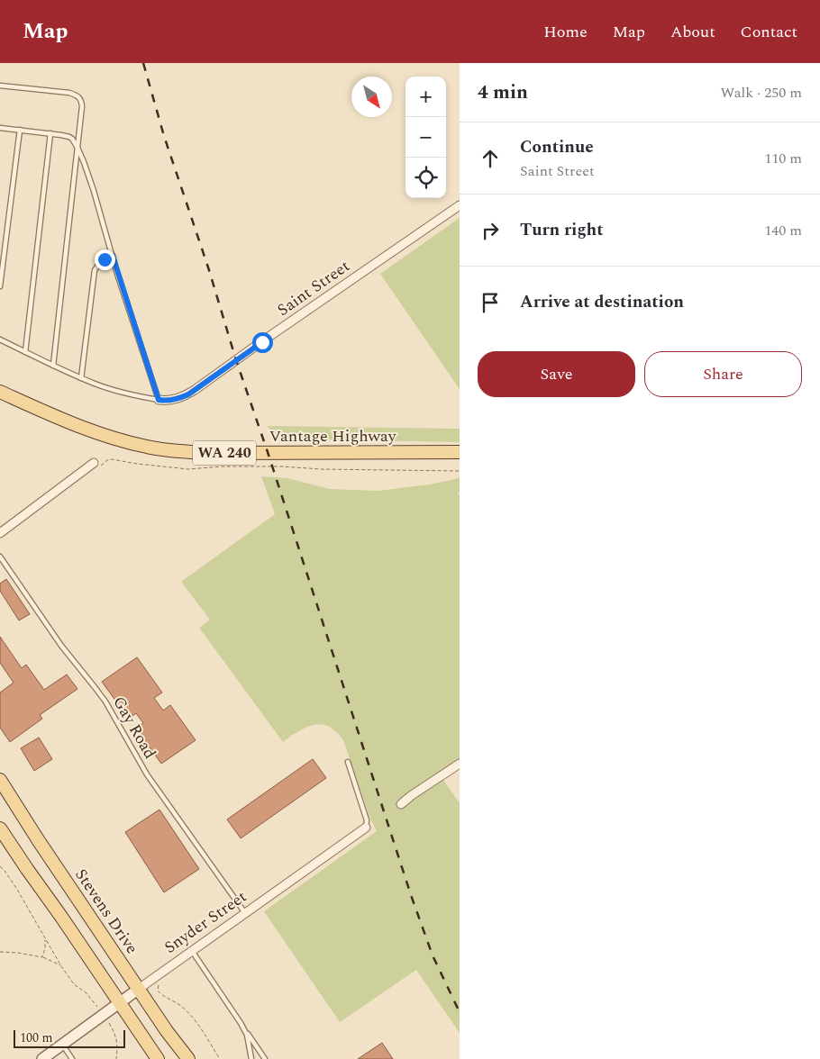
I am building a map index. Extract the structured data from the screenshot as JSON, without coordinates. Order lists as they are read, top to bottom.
{
  "streets": {
    "main road": ["Vantage Highway", "WA 240", "Stevens Drive"],
    "street": ["Saint Street", "Snyder Street"],
    "lane": ["Gay Road"]
  },
  "crossings": [
    ["Gay Road", "Snyder Street"],
    ["Stevens Drive", "Snyder Street"]
  ],
  "scale_bar": "100 m",
  "north": "bottom right",
  "page": {
    "header": "Map",
    "nav": [
      "Home",
      "Map",
      "About",
      "Contact"
    ],
    "heading": ["4 min", "Walk · 250 m"],
    "map_buttons": ["+", "−"],
    "list": [
      ["Continue", "Saint Street", "110 m"],
      ["Turn right", "140 m"],
      "Arrive at destination"
    ],
    "buttons": ["Save", "Share"],
    "scale": "100 m"
  }
}
